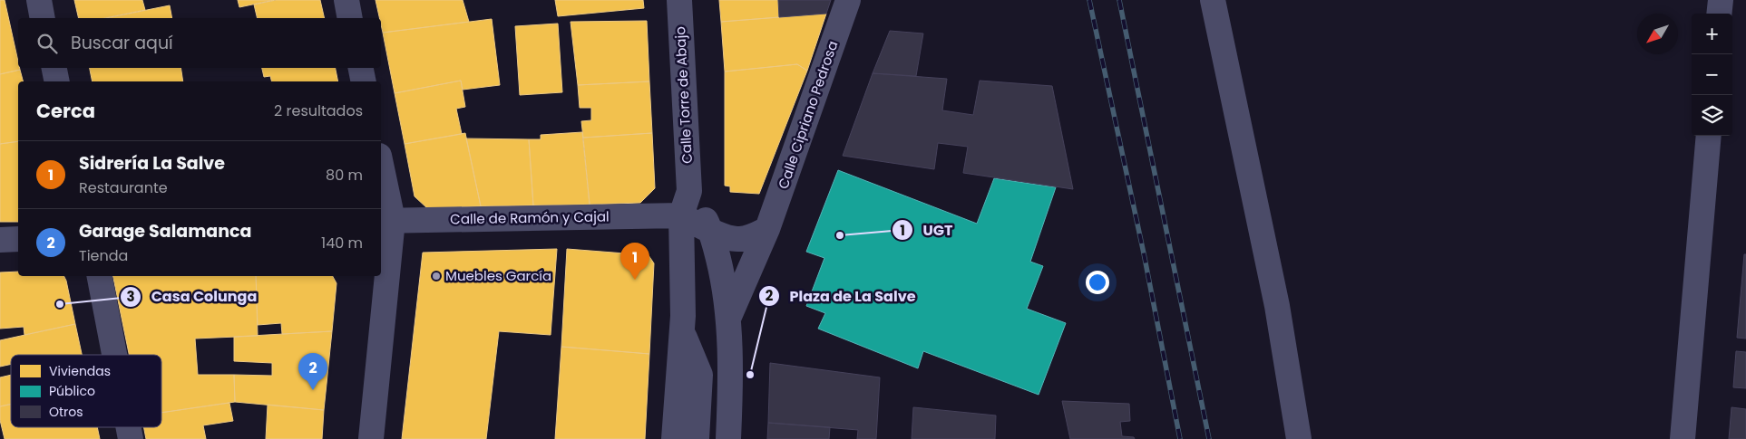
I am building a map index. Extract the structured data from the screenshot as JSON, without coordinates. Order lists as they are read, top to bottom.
{
  "streets": {
    "street": ["Calle Torre de Abajo", "Calle Cipriano Pedrosa", "Calle de Ramón y Cajal"]
  },
  "places": [
    "UGT",
    "Muebles García",
    "Casa Colunga",
    "Plaza de La Salve"
  ],
  "legend": ["Viviendas", "Público", "Otros"],
  "north": "bottom left",
  "page": {
    "map_buttons": ["+", "−"],
    "search": "Buscar aquí",
    "heading": ["Cerca", "2 resultados"],
    "list": [
      {
        "mark": "1",
        "name": "Sidrería La Salve",
        "note": "Restaurante",
        "value": "80 m"
      },
      {
        "mark": "2",
        "name": "Garage Salamanca",
        "note": "Tienda",
        "value": "140 m"
      }
    ],
    "pins": ["1", "2"]
  }
}
